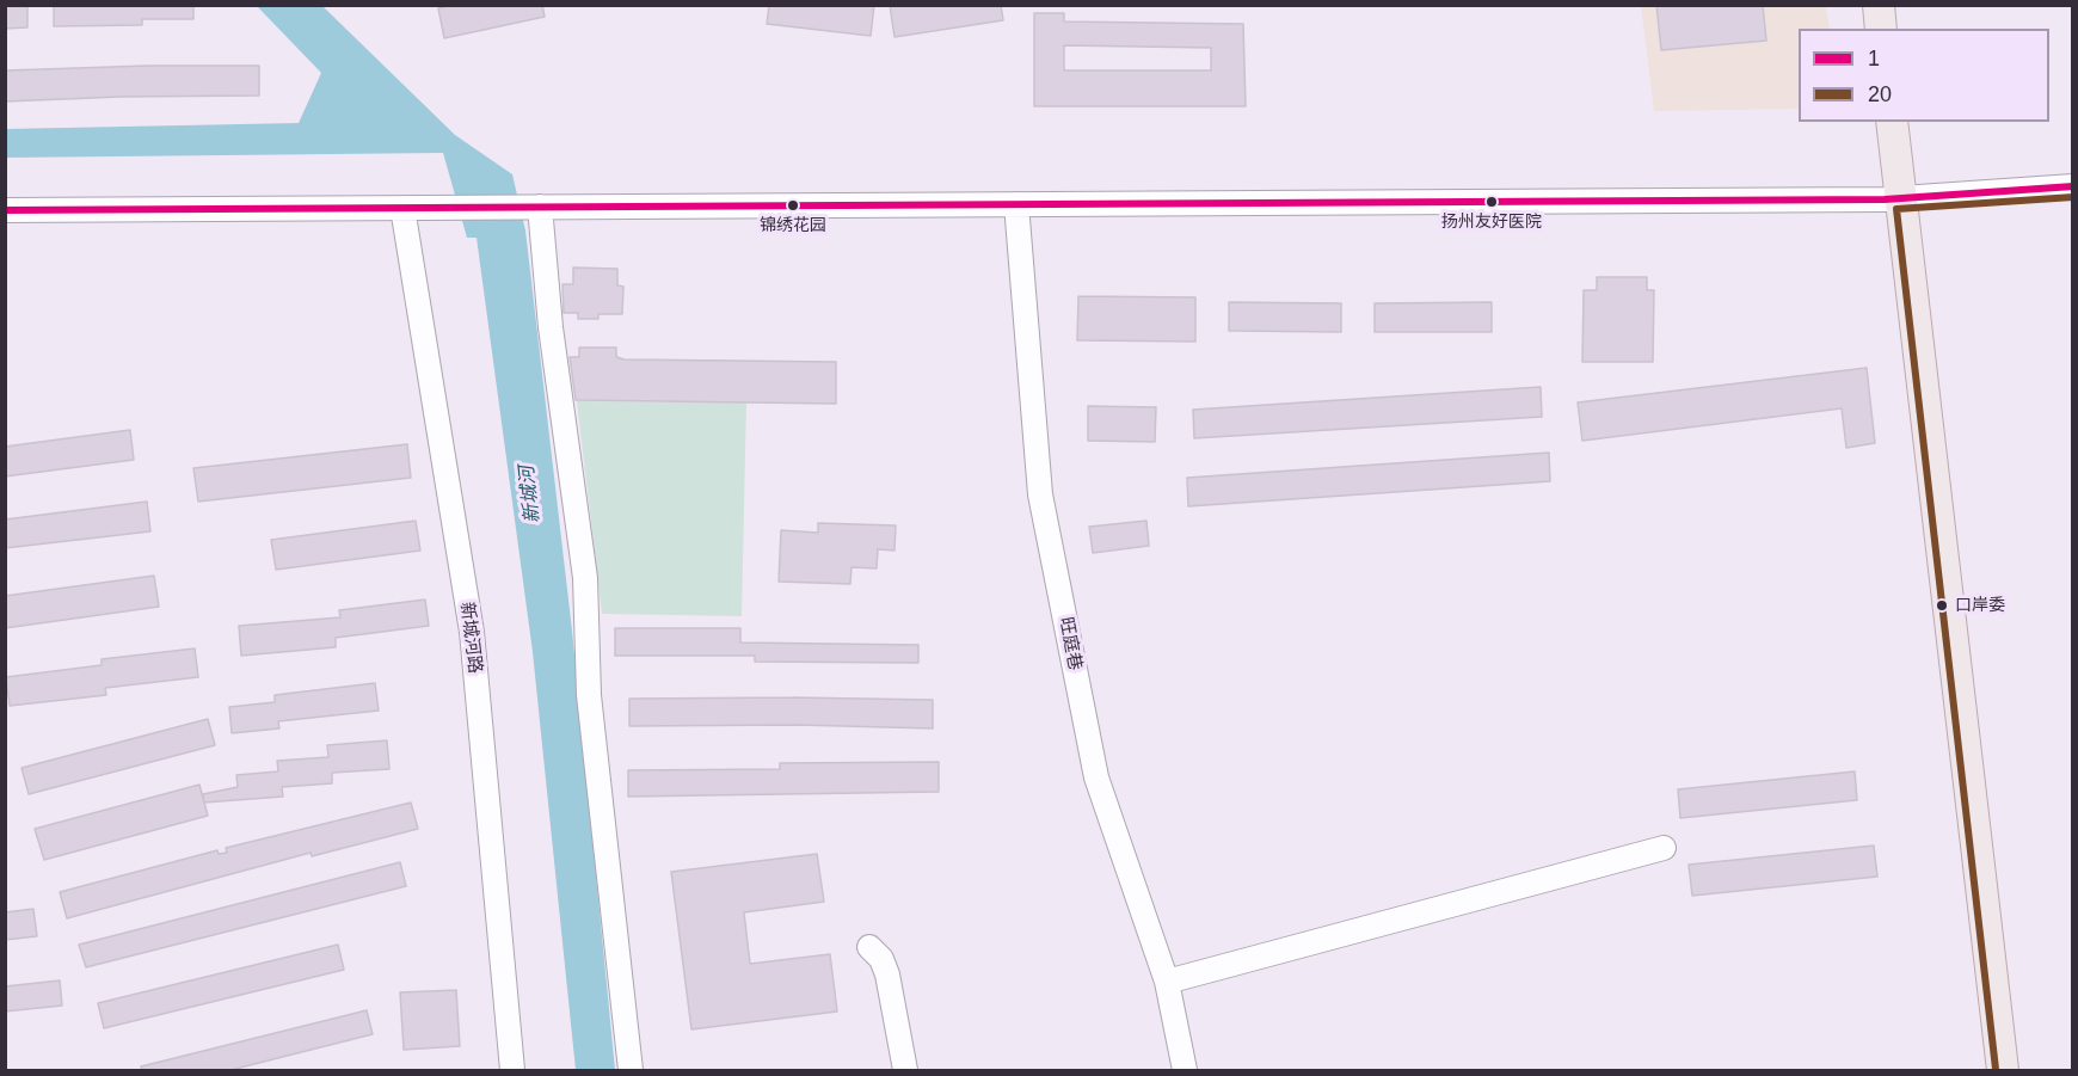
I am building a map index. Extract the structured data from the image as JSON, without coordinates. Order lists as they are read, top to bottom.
{
  "streets": {
    "street": ["新城河路", "旺庭巷"]
  },
  "water": ["新城河"],
  "places": ["扬州友好医院", "锦绣花园", "口岸委"],
  "lines": ["transit line 1", "transit line 20"],
  "legend": ["1", "20"]
}
